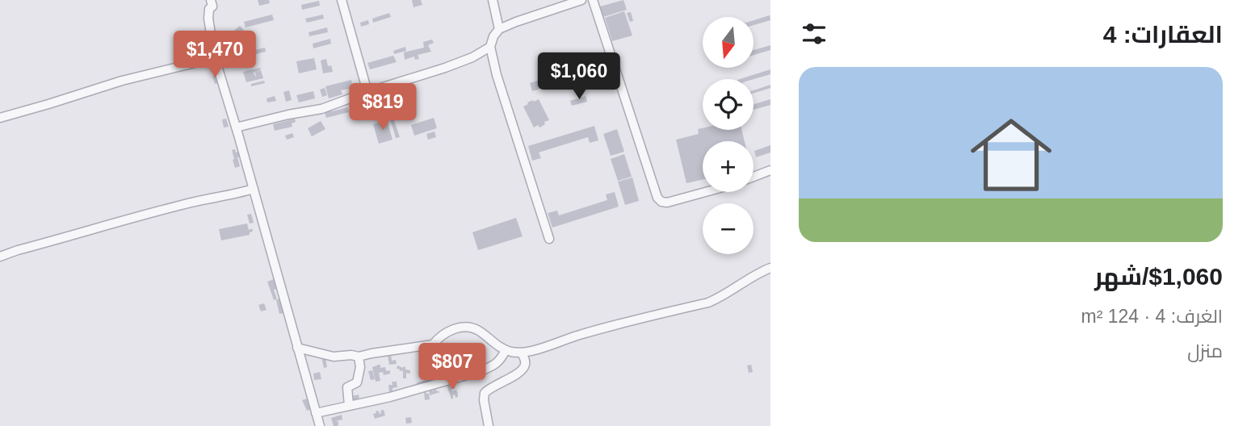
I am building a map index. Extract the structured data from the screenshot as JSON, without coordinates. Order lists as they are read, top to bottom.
{
  "north": "bottom",
  "page": {
    "heading": "العقارات: 4",
    "map_buttons": ["+", "−"],
    "price": [
      "$1,470",
      "$1,060",
      "$819",
      "$807"
    ],
    "list": [
      {
        "name": "$1,060/شهر",
        "note": "الغرف: 4 · 124 m² · منزل"
      }
    ]
  }
}
